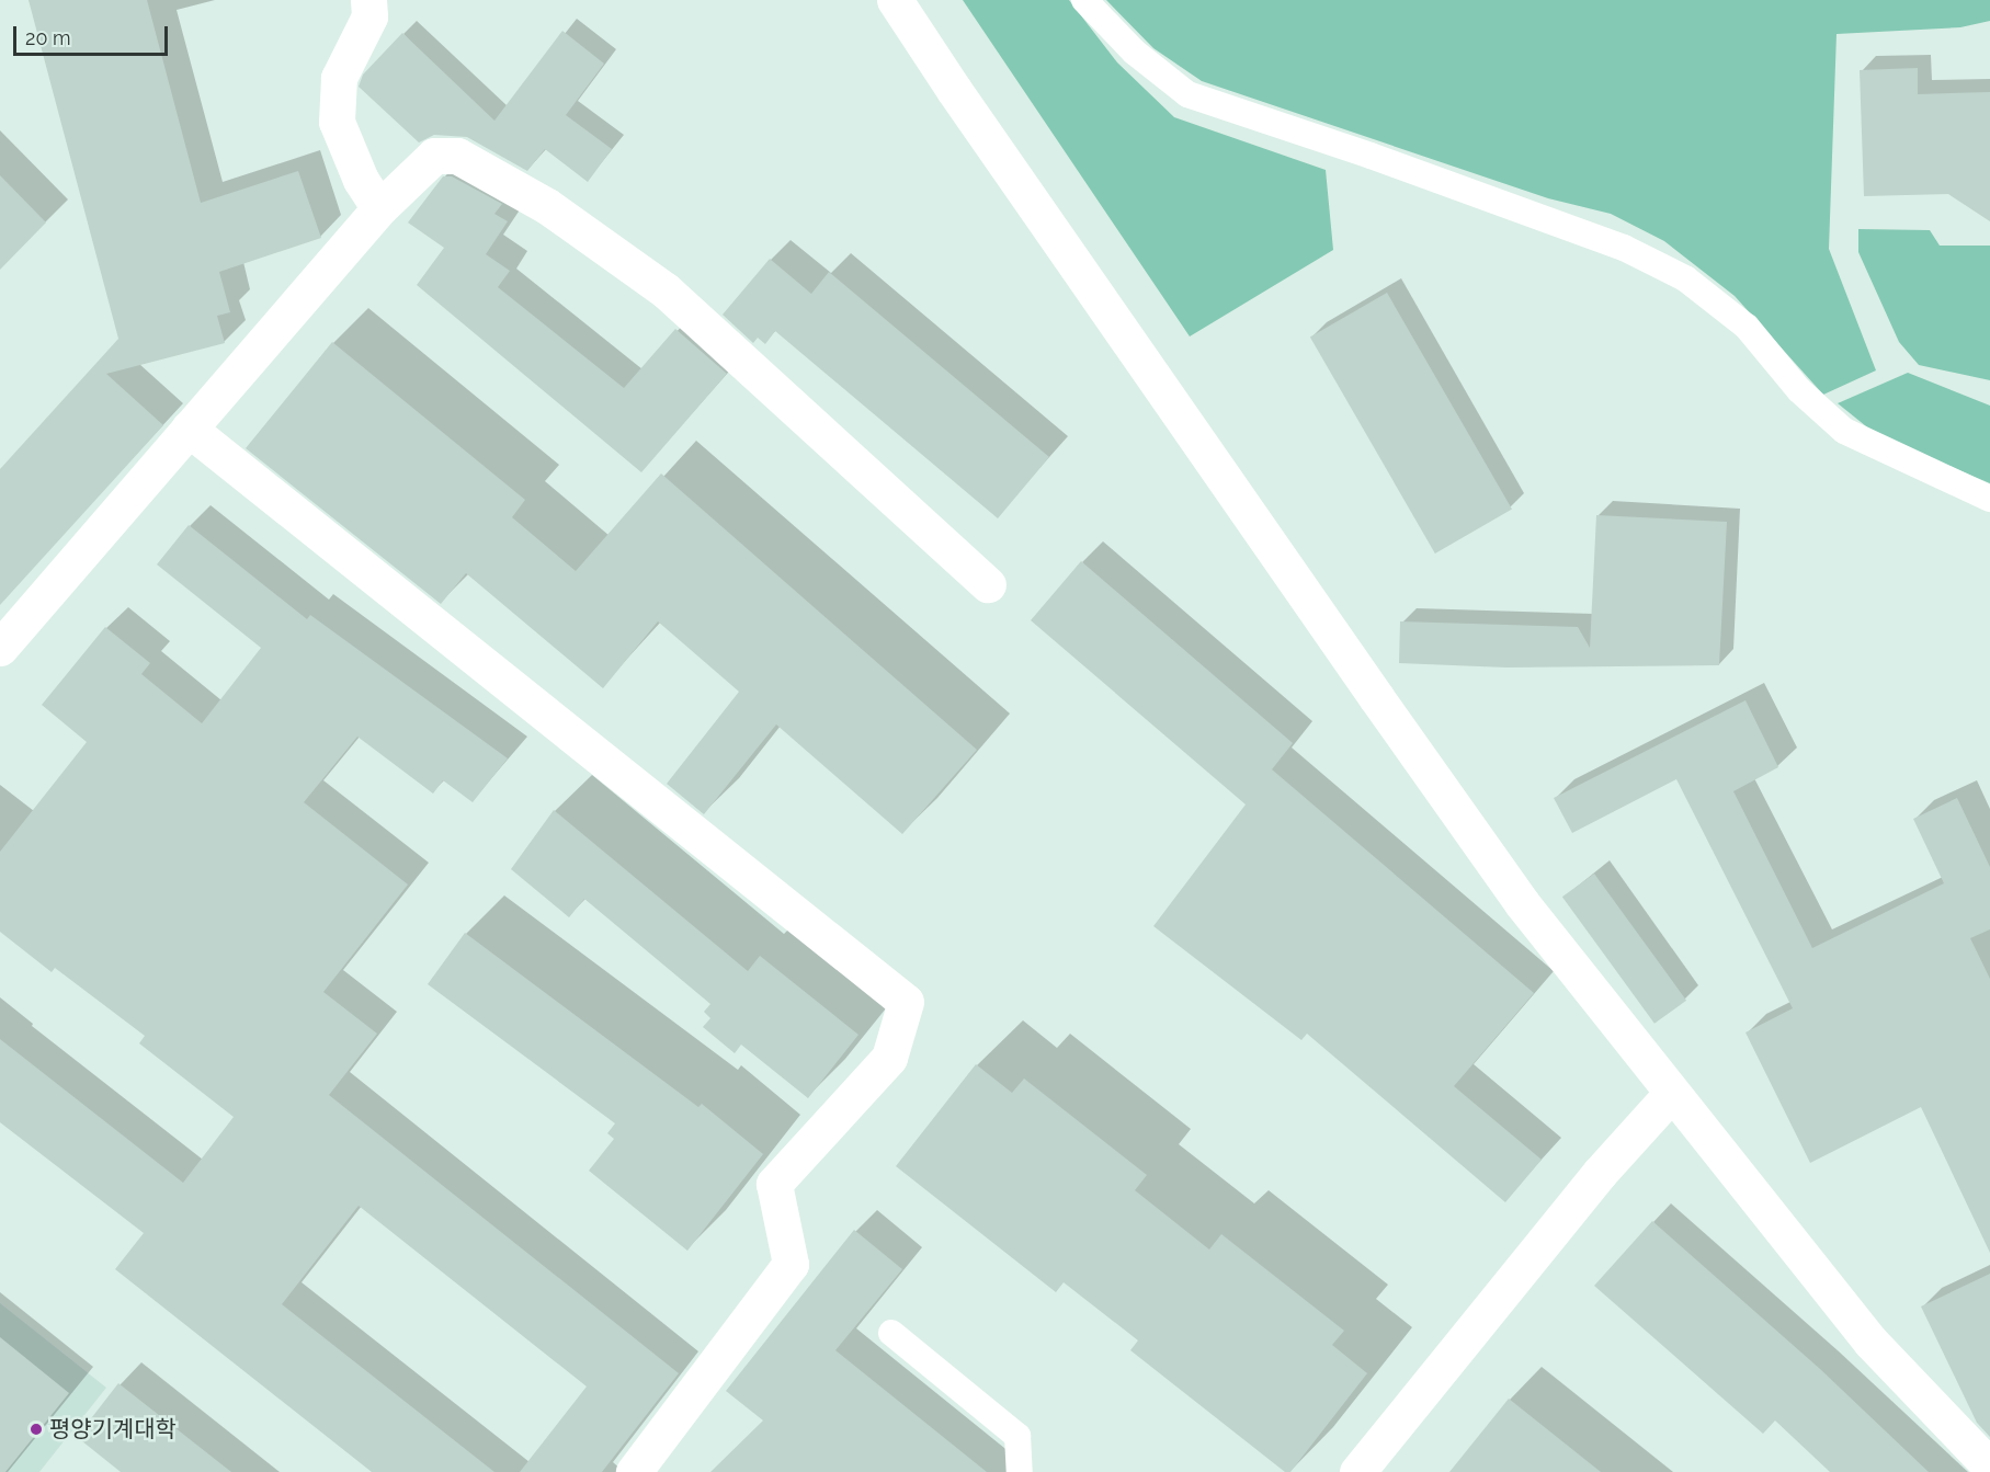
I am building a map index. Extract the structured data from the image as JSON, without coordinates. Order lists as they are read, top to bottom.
{
  "places": ["평양기계대학"],
  "scale_bar": "20 m"
}
